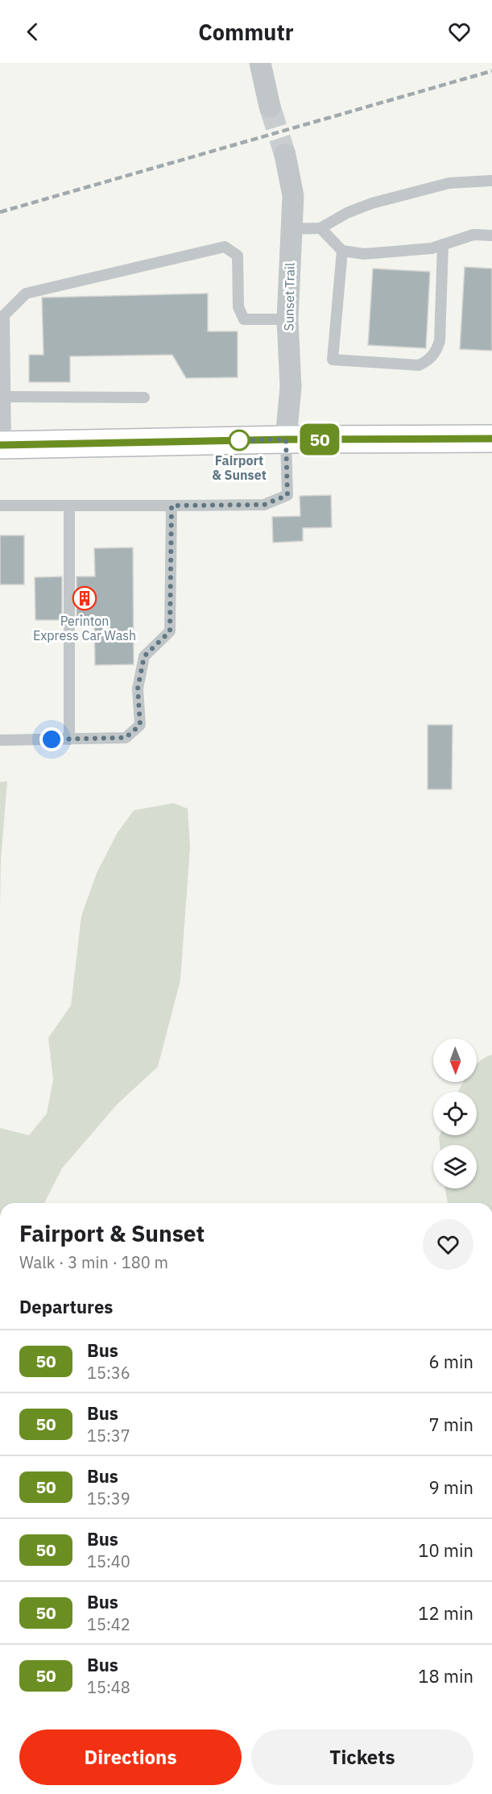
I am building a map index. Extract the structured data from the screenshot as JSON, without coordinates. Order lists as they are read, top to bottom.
{
  "streets": {
    "street": ["Sunset Trail"]
  },
  "places": {
    "other": ["Fairport & Sunset"],
    "building": ["Perinton Express Car Wash"]
  },
  "lines": ["bus line 50"],
  "north": "bottom",
  "page": {
    "header": "Commutr",
    "on_map": "50",
    "heading": [
      ["Fairport & Sunset", "Walk · 3 min · 180 m"],
      "Departures"
    ],
    "list": [
      {
        "mark": "50",
        "name": "Bus",
        "note": "15:36",
        "value": "6 min"
      },
      {
        "mark": "50",
        "name": "Bus",
        "note": "15:37",
        "value": "7 min"
      },
      {
        "mark": "50",
        "name": "Bus",
        "note": "15:39",
        "value": "9 min"
      },
      {
        "mark": "50",
        "name": "Bus",
        "note": "15:40",
        "value": "10 min"
      },
      {
        "mark": "50",
        "name": "Bus",
        "note": "15:42",
        "value": "12 min"
      },
      {
        "mark": "50",
        "name": "Bus",
        "note": "15:48",
        "value": "18 min"
      }
    ],
    "buttons": ["Directions", "Tickets"]
  }
}
